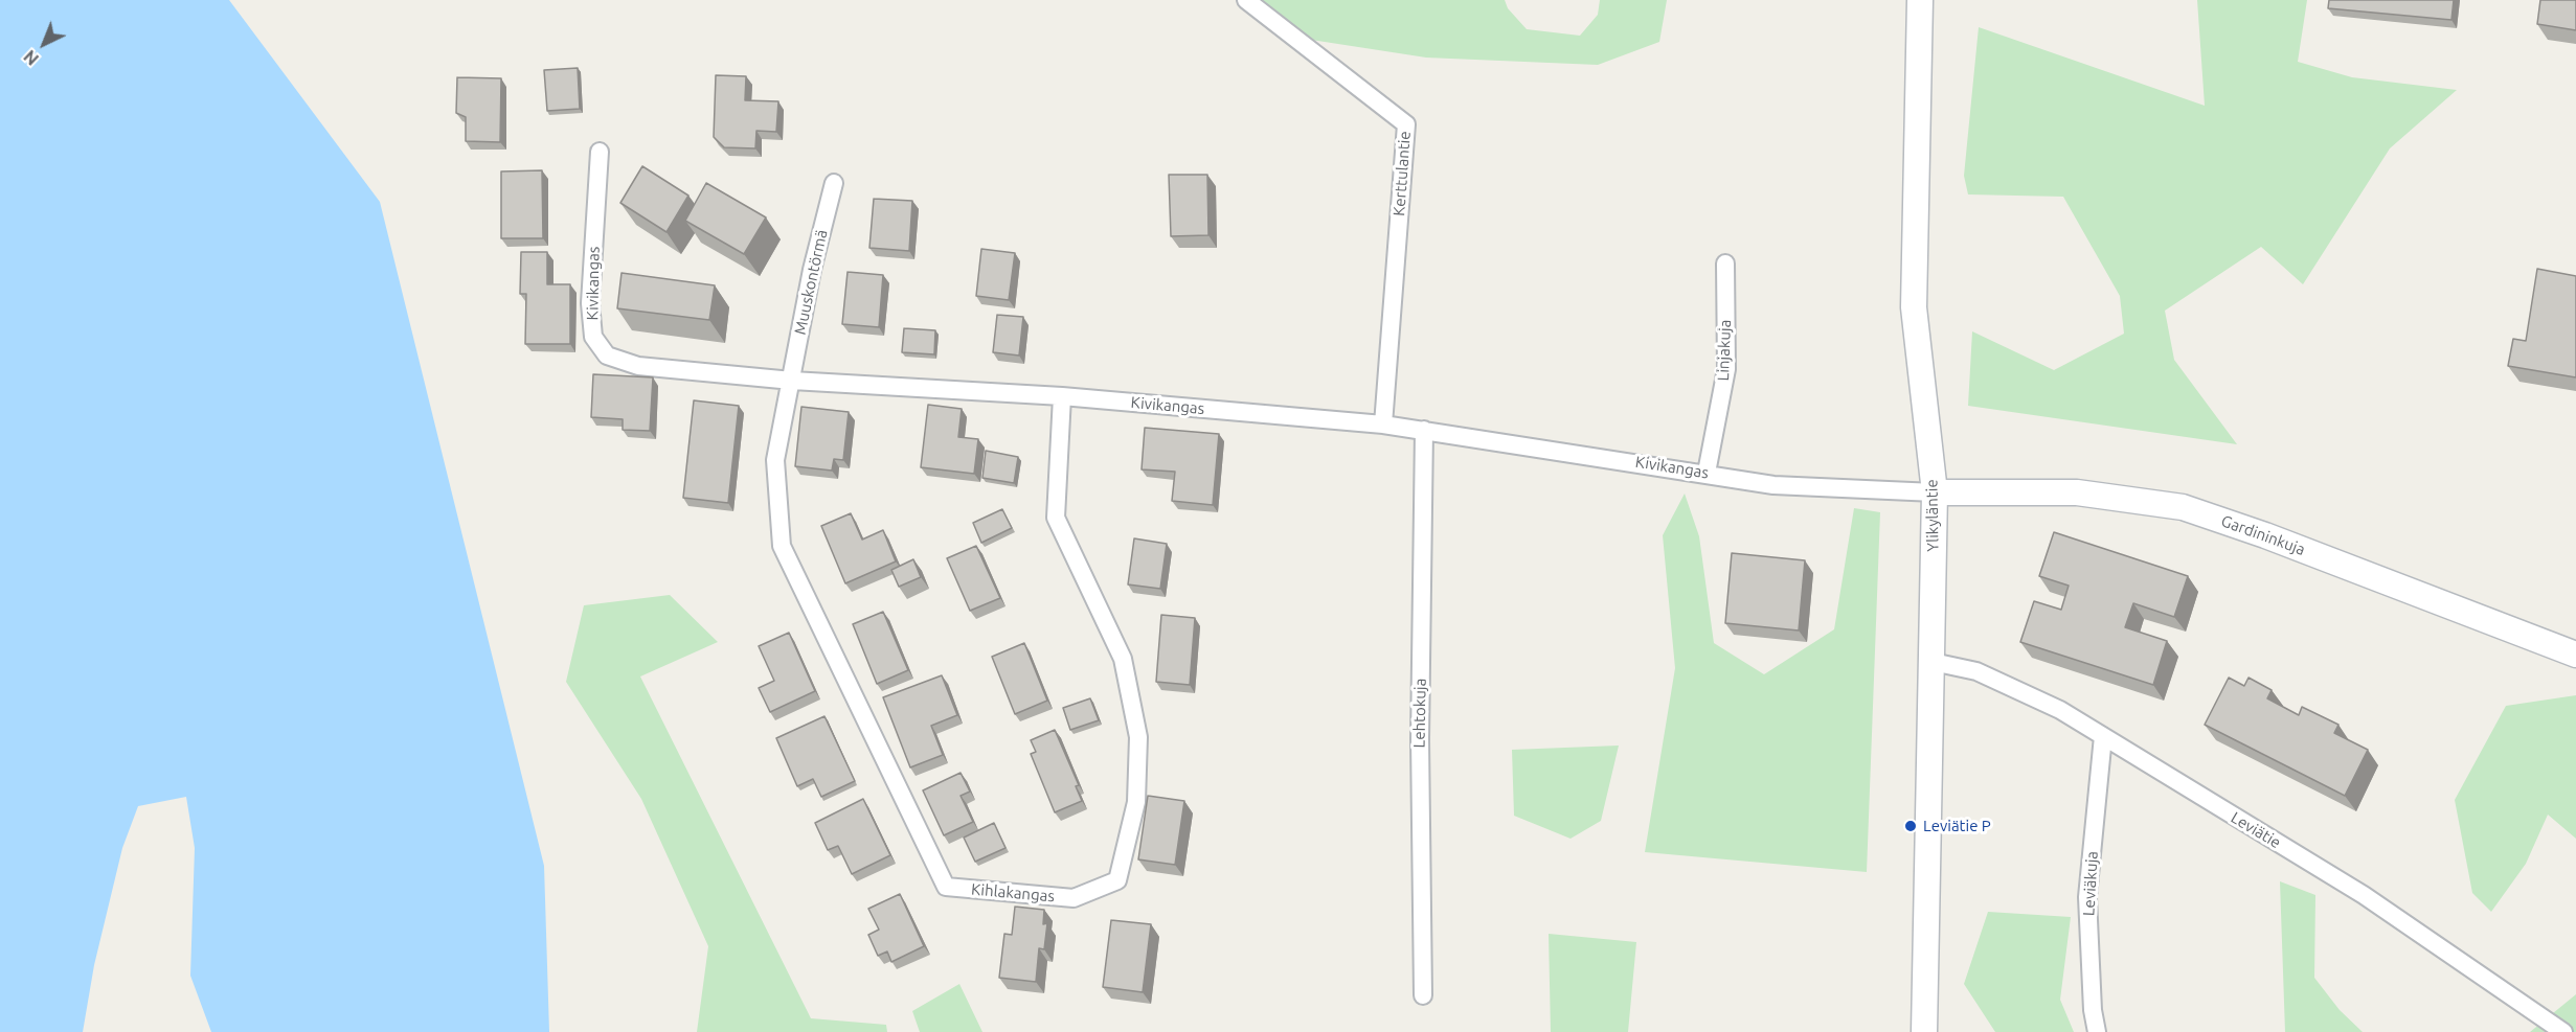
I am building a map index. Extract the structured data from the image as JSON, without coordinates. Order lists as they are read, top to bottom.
{
  "streets": {
    "main road": ["Ylikyläntie", "Gardininkuja"],
    "street": [
      "Kerttulantie",
      "Muuskontörmä",
      "Kivikangas",
      "Linjakuja",
      "Lehtokuja",
      "Leviätie",
      "Leviäkuja",
      "Kihlakangas"
    ]
  },
  "crossings": [
    ["Kerttulantie", "Kivikangas"],
    ["Muuskontörmä", "Kivikangas"],
    ["Muuskontörmä", "Kihlakangas"],
    ["Kivikangas", "Linjakuja"],
    ["Kivikangas", "Ylikyläntie"],
    ["Kivikangas", "Gardininkuja"],
    ["Kivikangas", "Lehtokuja"],
    ["Kivikangas", "Kihlakangas"],
    ["Ylikyläntie", "Gardininkuja"],
    ["Ylikyläntie", "Leviätie"],
    ["Leviätie", "Leviäkuja"]
  ],
  "places": ["Leviätie P"],
  "north": "bottom left"
}
